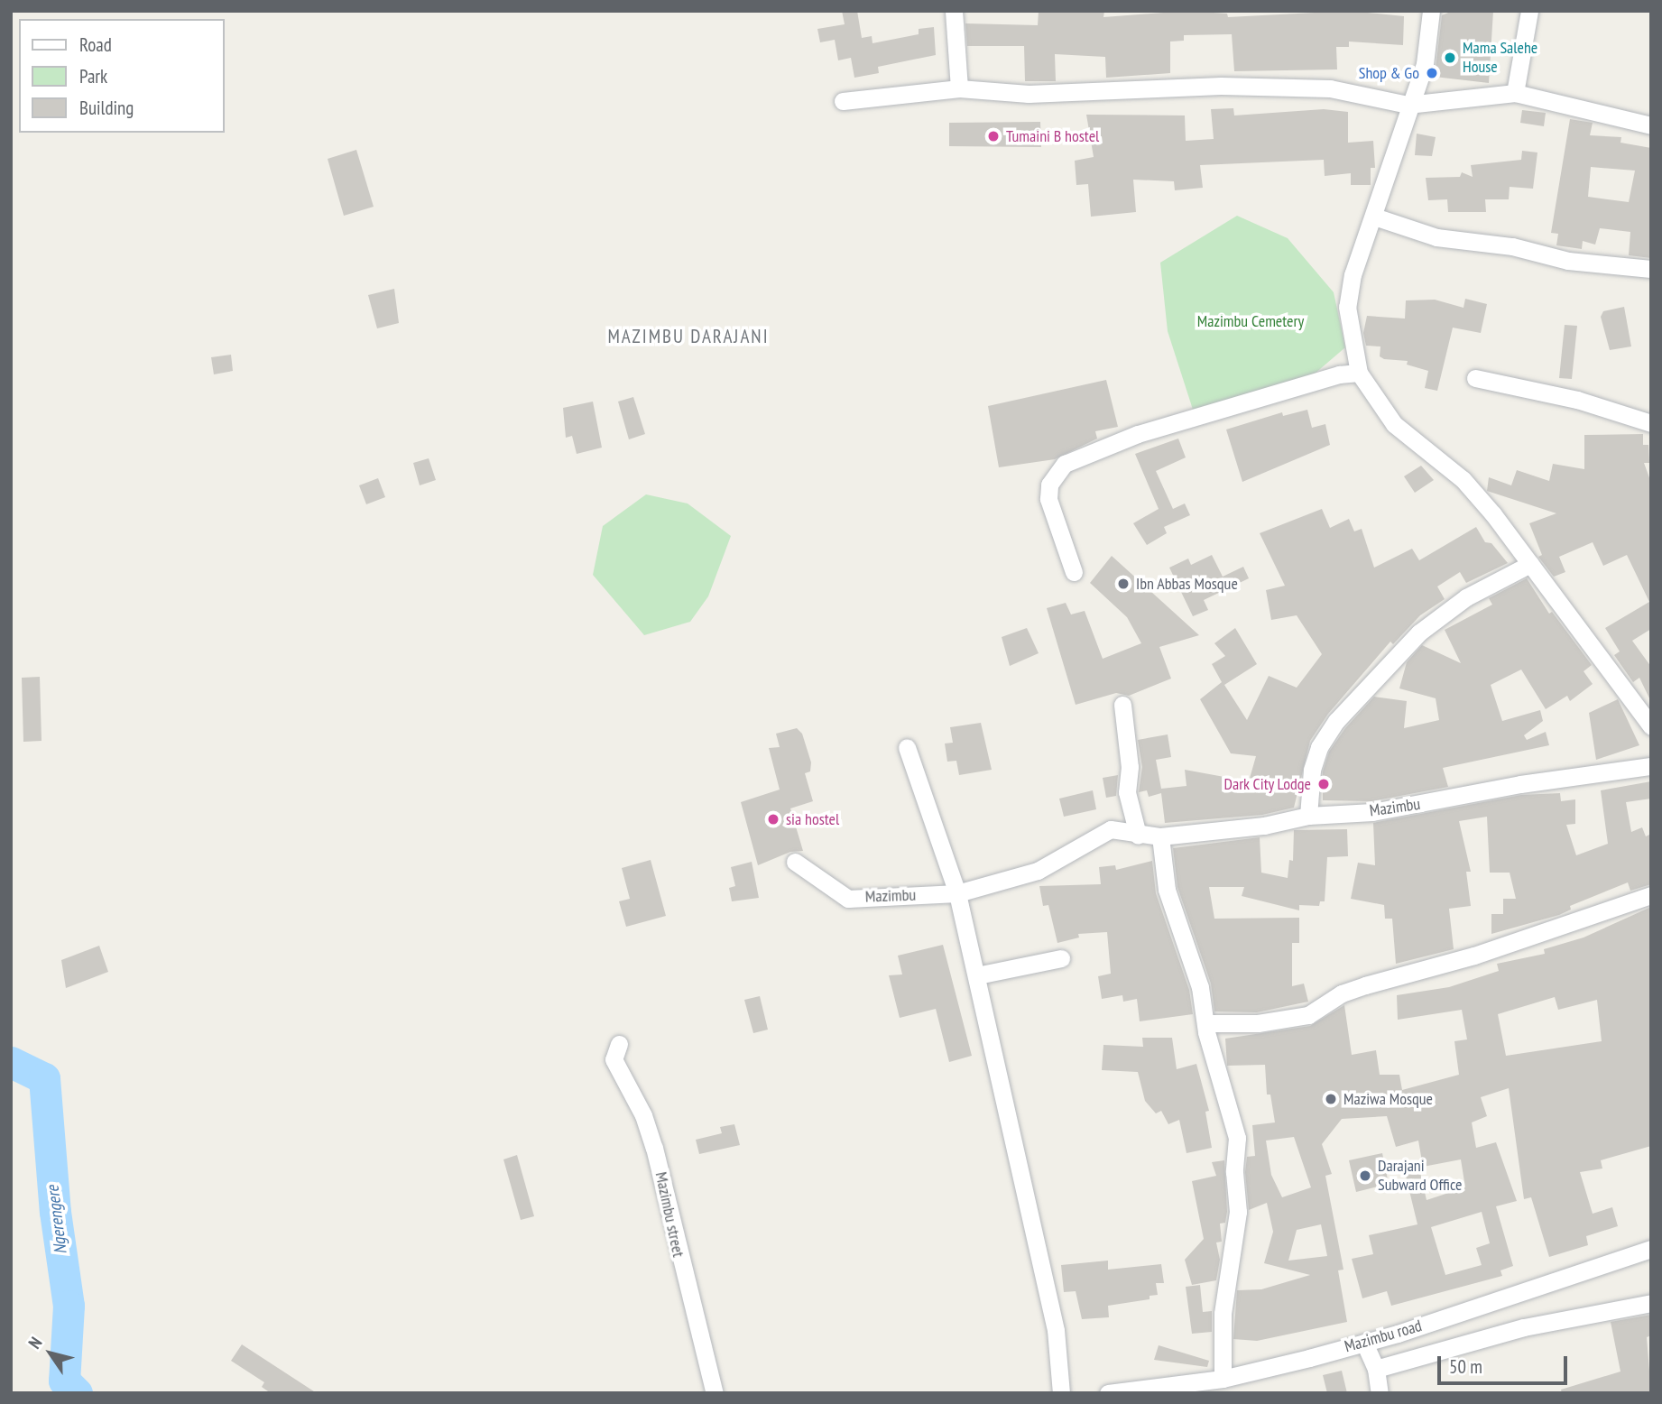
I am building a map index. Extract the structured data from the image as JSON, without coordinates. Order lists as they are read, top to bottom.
{
  "streets": {
    "street": ["Mazimbu", "Mazimbu street", "Mazimbu road"]
  },
  "districts": ["MAZIMBU DARAJANI"],
  "water": ["Ngerengere"],
  "parks": ["Mazimbu Cemetery"],
  "places": [
    "Mama Salehe House",
    "Shop & Go",
    "Tumaini B hostel",
    "Ibn Abbas Mosque",
    "Dark City Lodge",
    "sia hostel",
    "Maziwa Mosque",
    "Darajani Subward Office"
  ],
  "legend": ["Road", "Park", "Building"],
  "scale_bar": "50 m",
  "north": "top left"
}
